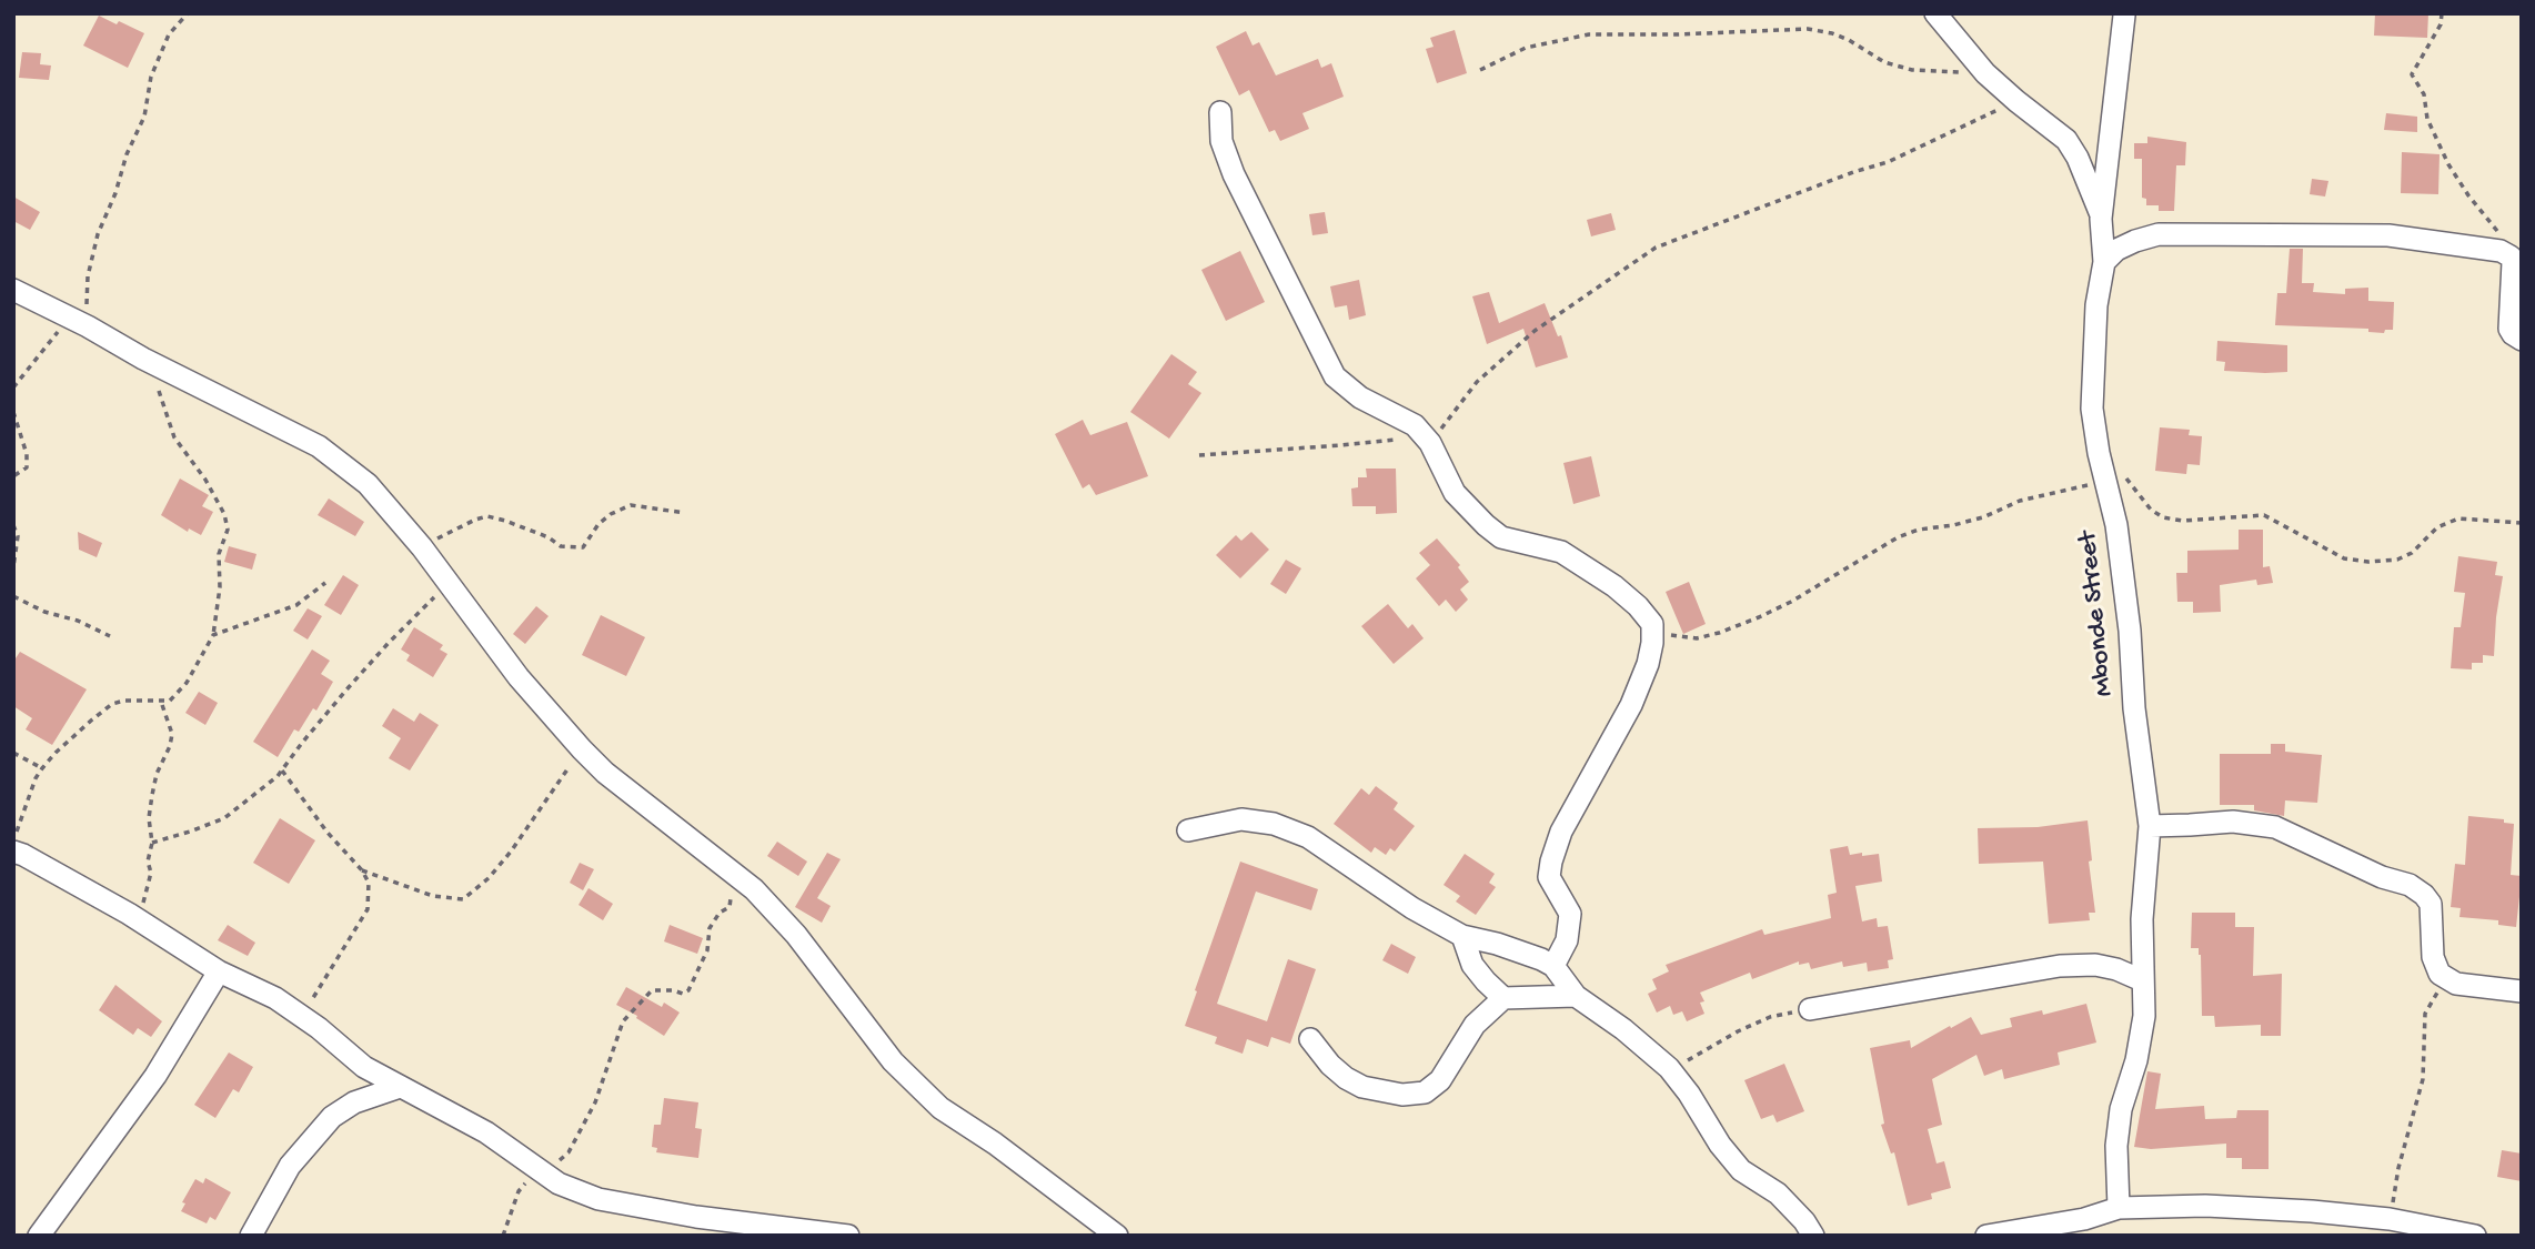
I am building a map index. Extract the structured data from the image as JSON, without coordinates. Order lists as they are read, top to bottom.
{
  "streets": {
    "street": ["Mbonde Street"]
  }
}
